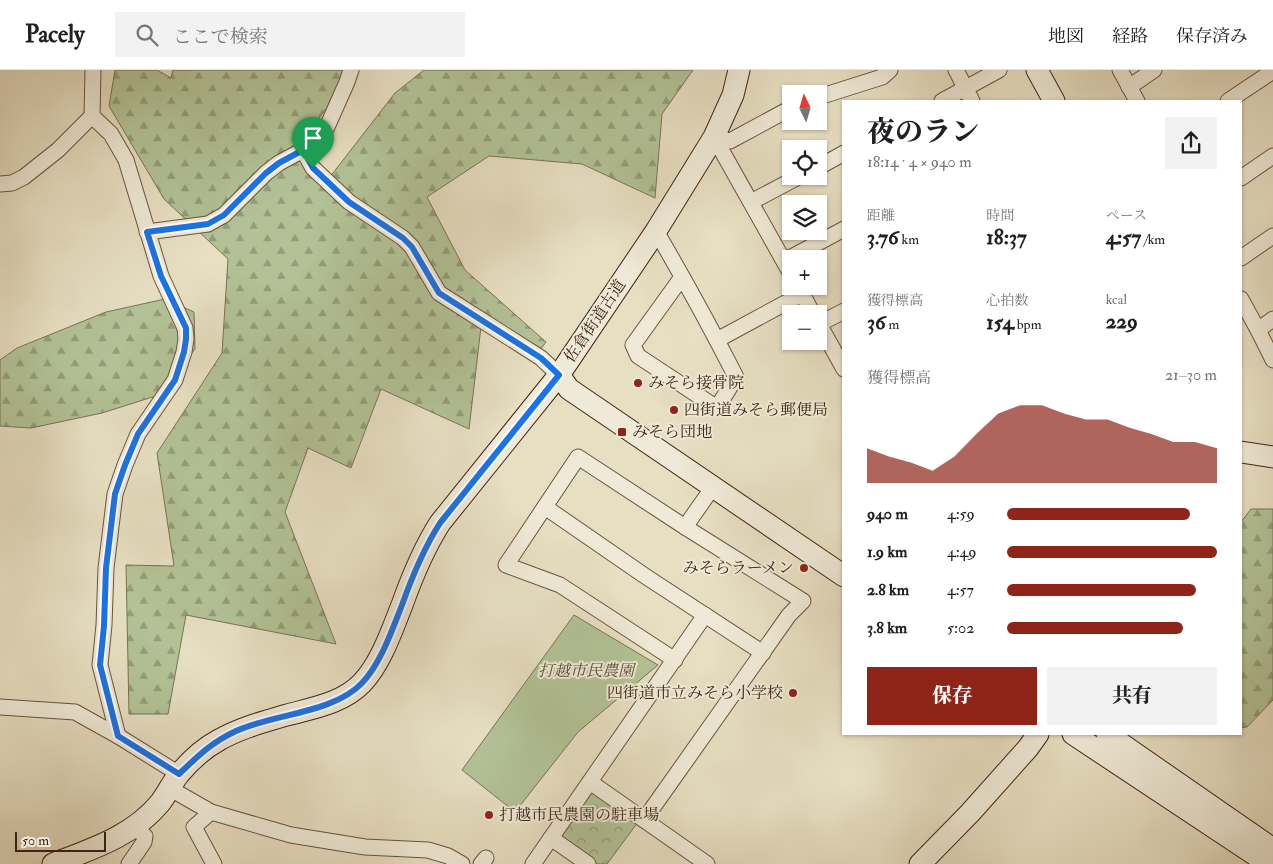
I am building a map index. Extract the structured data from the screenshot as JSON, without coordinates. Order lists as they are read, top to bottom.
{
  "streets": {
    "street": ["佐倉街道古道"]
  },
  "parks": ["打越市民農園"],
  "places": {
    "other": [
      "みそら接骨院",
      "四街道みそら郵便局",
      "みそらラーメン",
      "四街道市立みそら小学校",
      "打越市民農園の駐車場"
    ],
    "transit": ["みそら団地"]
  },
  "scale_bar": "50 m",
  "north": "top",
  "page": {
    "header": "Pacely",
    "search": "ここで検索",
    "nav": ["地図", "経路", "保存済み"],
    "map_buttons": ["+", "−"],
    "heading": ["夜のラン", "18:14 · 4 × 940 m"],
    "stats": [
      ["距離", "3.76 km"],
      ["時間", "18:37"],
      ["ペース", "4:57 /km"],
      ["獲得標高", "36 m"],
      ["心拍数", "154 bpm"],
      ["kcal", "229"]
    ],
    "chart": ["獲得標高", "21–30 m"],
    "list": [
      {
        "name": "940 m",
        "note": "4:59"
      },
      {
        "name": "1.9 km",
        "note": "4:49"
      },
      {
        "name": "2.8 km",
        "note": "4:57"
      },
      {
        "name": "3.8 km",
        "note": "5:02"
      }
    ],
    "buttons": ["保存", "共有"],
    "scale": "50 m"
  }
}
